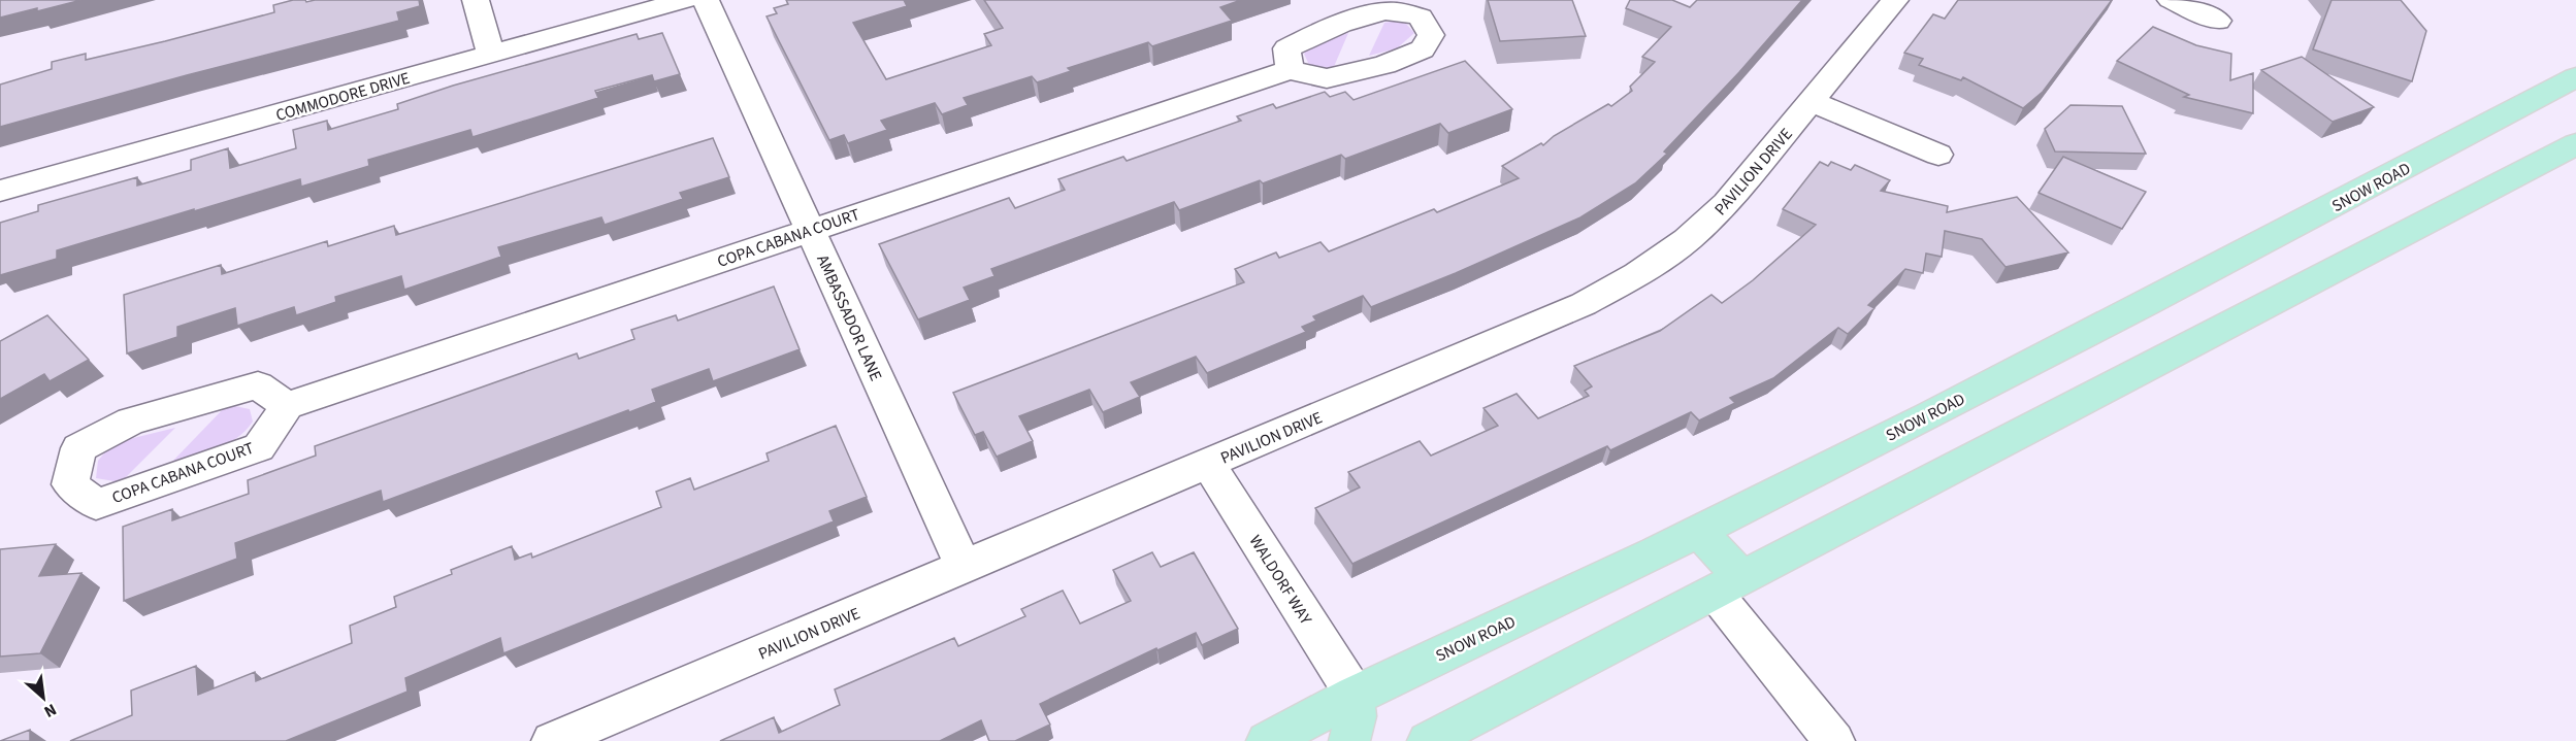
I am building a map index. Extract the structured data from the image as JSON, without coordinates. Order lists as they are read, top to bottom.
{
  "streets": {
    "main road": ["SNOW ROAD"],
    "street": [
      "COMMODORE DRIVE",
      "PAVILION DRIVE",
      "COPA CABANA COURT",
      "AMBASSADOR LANE",
      "WALDORF WAY"
    ]
  },
  "crossings": [
    ["PAVILION DRIVE", "AMBASSADOR LANE"],
    ["PAVILION DRIVE", "WALDORF WAY"],
    ["SNOW ROAD", "WALDORF WAY"],
    ["COPA CABANA COURT", "AMBASSADOR LANE"]
  ],
  "north": "bottom right"
}
